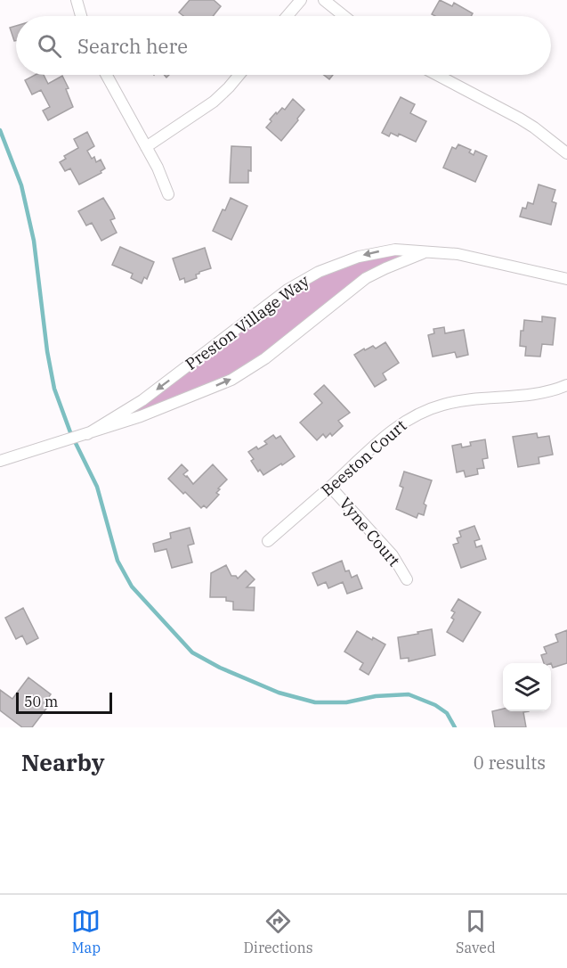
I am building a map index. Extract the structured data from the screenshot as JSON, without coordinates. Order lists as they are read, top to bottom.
{
  "streets": {
    "street": ["Preston Village Way", "Beeston Court", "Vyne Court"]
  },
  "crossings": [
    ["Beeston Court", "Vyne Court"]
  ],
  "scale_bar": "50 m",
  "page": {
    "search": "Search here",
    "scale": "50 m",
    "heading": ["Nearby", "0 results"],
    "nav": ["Map", "Directions", "Saved"]
  }
}
